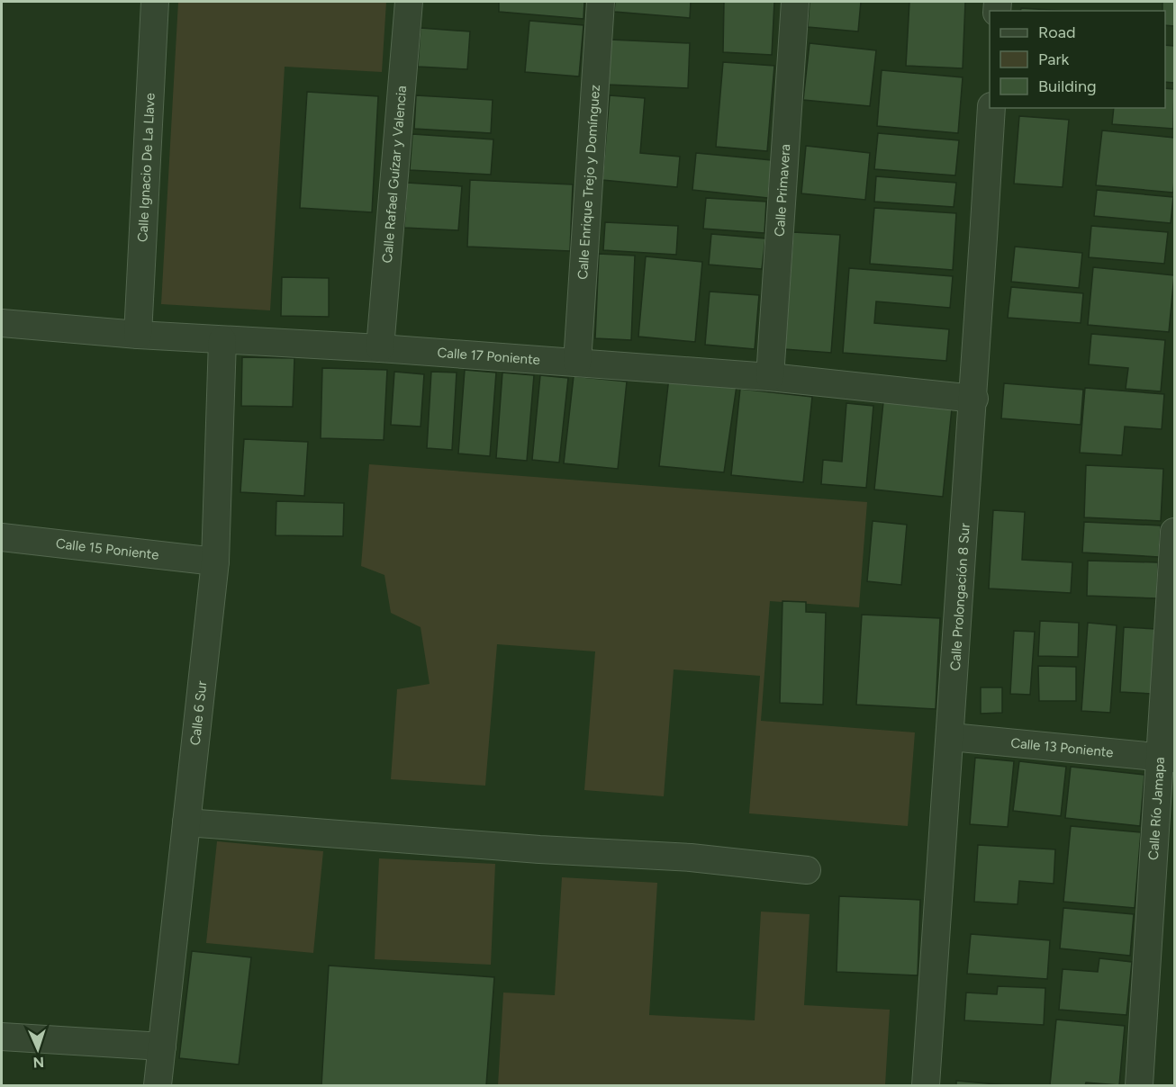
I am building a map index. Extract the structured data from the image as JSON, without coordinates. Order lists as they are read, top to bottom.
{
  "streets": {
    "street": [
      "Calle Ignacio De La Llave",
      "Calle Rafael Guízar y Valencia",
      "Calle Enrique Trejo y Domínguez",
      "Calle Primavera",
      "Calle 17 Poniente",
      "Calle 15 Poniente",
      "Calle Prolongación 8 Sur",
      "Calle 6 Sur",
      "Calle 13 Poniente",
      "Calle Río Jamapa"
    ]
  },
  "crossings": [
    ["Calle Ignacio De La Llave", "Calle 17 Poniente"],
    ["Calle Rafael Guízar y Valencia", "Calle 17 Poniente"],
    ["Calle Enrique Trejo y Domínguez", "Calle 17 Poniente"],
    ["Calle Primavera", "Calle 17 Poniente"],
    ["Calle 17 Poniente", "Calle Prolongación 8 Sur"],
    ["Calle 17 Poniente", "Calle 6 Sur"],
    ["Calle 15 Poniente", "Calle 6 Sur"],
    ["Calle Prolongación 8 Sur", "Calle 13 Poniente"],
    ["Calle 13 Poniente", "Calle Río Jamapa"]
  ],
  "legend": ["Road", "Park", "Building"],
  "north": "bottom"
}
